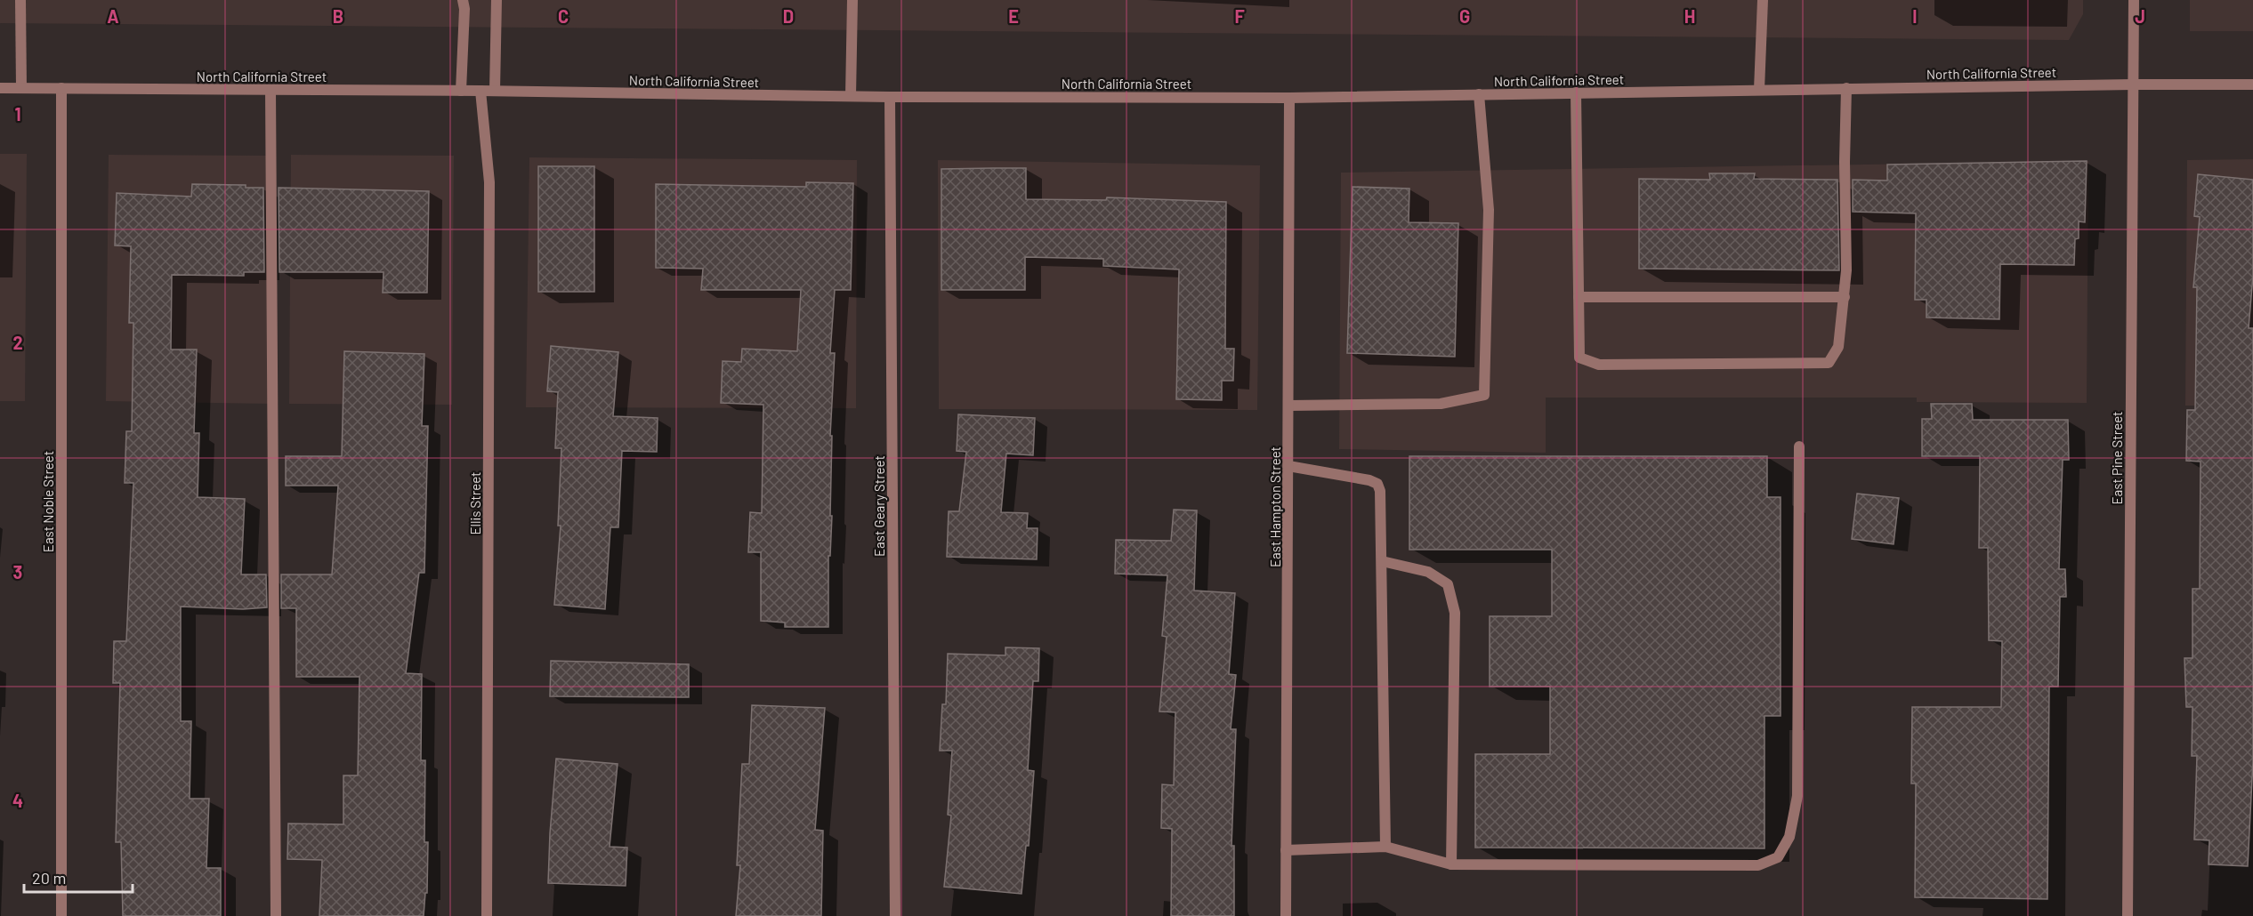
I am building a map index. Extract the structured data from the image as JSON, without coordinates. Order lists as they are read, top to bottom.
{
  "streets": {
    "street": [
      "North California Street",
      "East Pine Street",
      "East Noble Street",
      "Ellis Street",
      "East Geary Street",
      "East Hampton Street"
    ]
  },
  "crossings": [
    ["North California Street", "East Pine Street"],
    ["North California Street", "East Noble Street"],
    ["North California Street", "Ellis Street"],
    ["North California Street", "East Geary Street"],
    ["North California Street", "East Hampton Street"]
  ],
  "scale_bar": "20 m",
  "grid": {
    "columns": [
      "A",
      "B",
      "C",
      "D",
      "E",
      "F",
      "G",
      "H",
      "I",
      "J"
    ],
    "rows": [
      "1",
      "2",
      "3",
      "4"
    ]
  }
}
